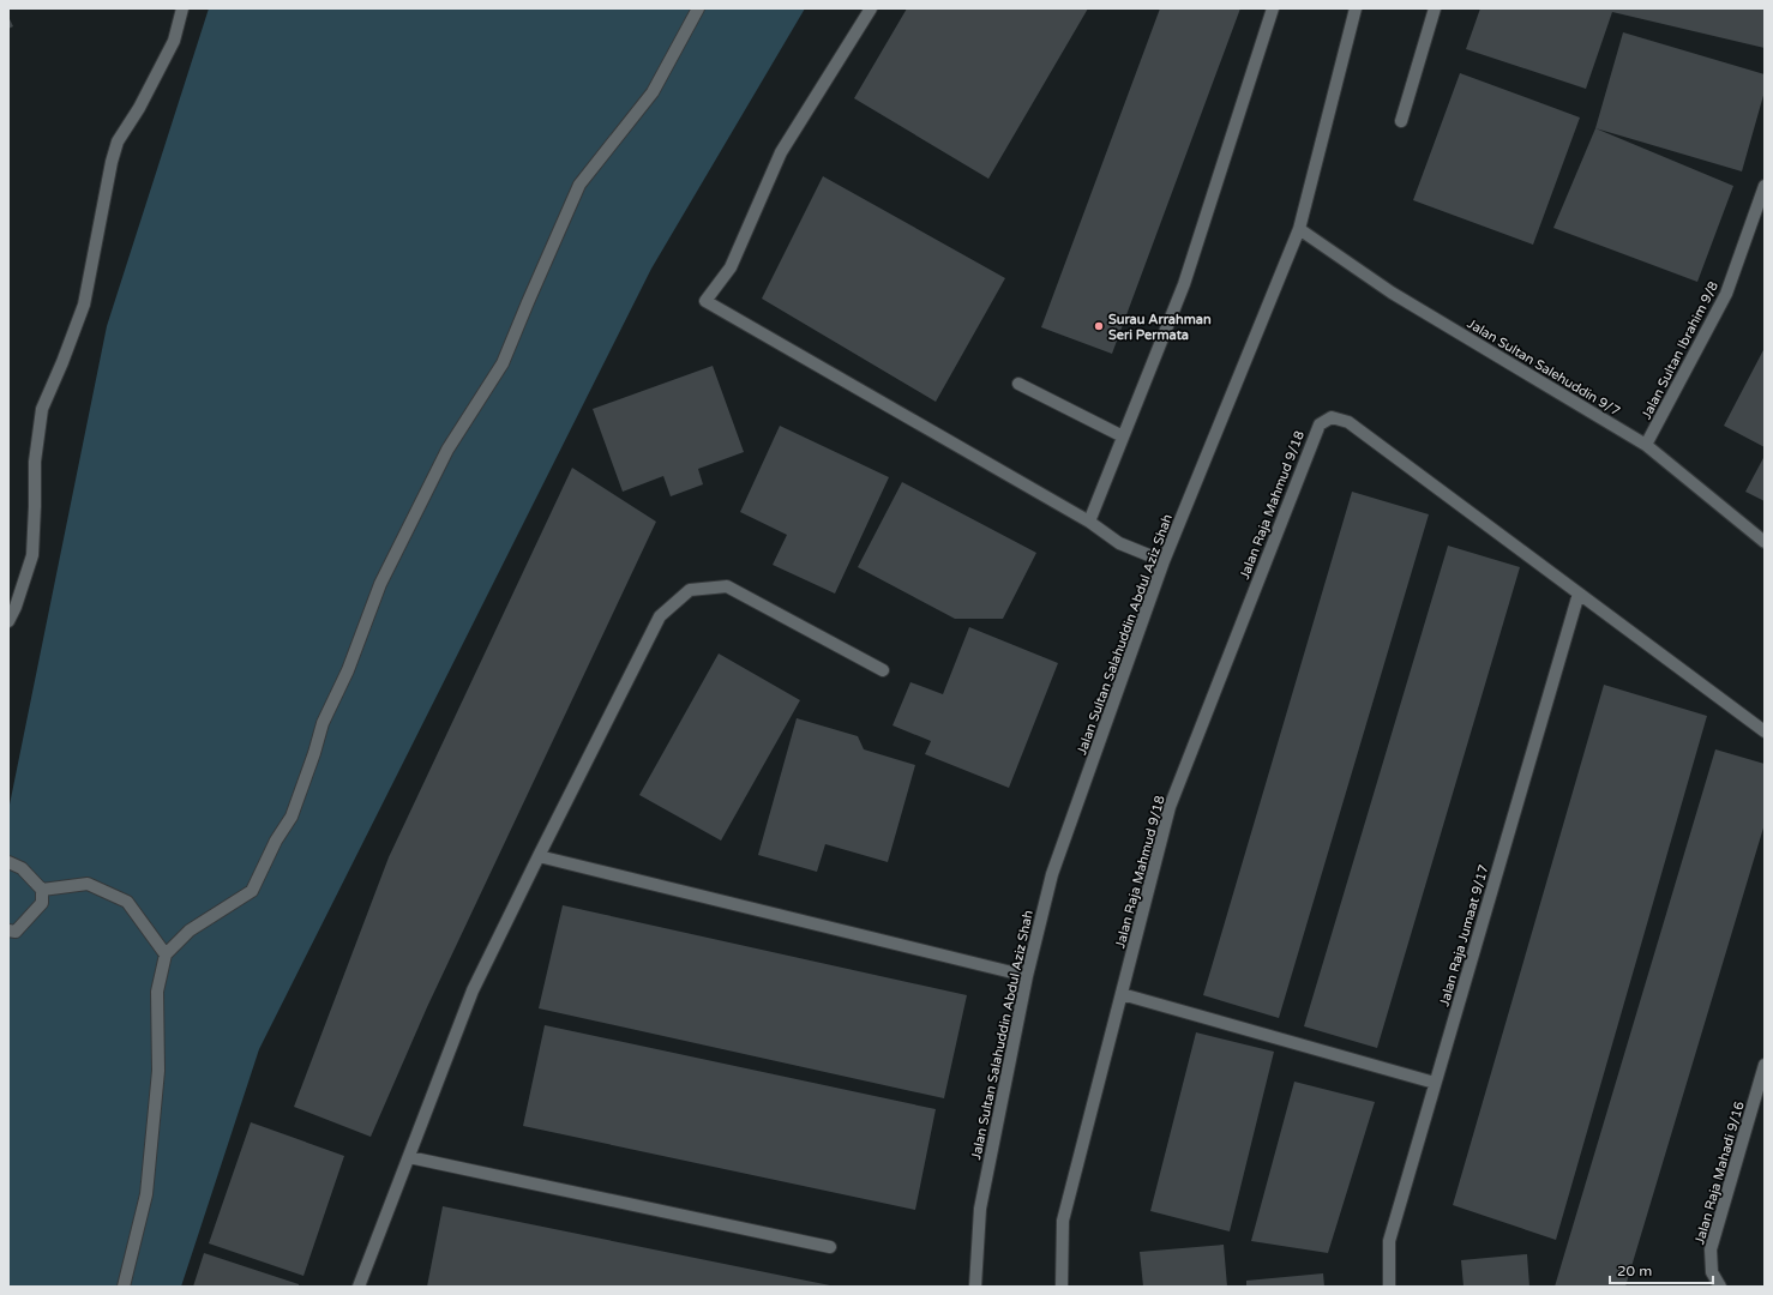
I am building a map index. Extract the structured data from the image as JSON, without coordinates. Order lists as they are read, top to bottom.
{
  "streets": {
    "street": [
      "Jalan Sultan Ibrahim 9/8",
      "Jalan Sultan Salehuddin 9/7",
      "Jalan Raja Mahmud 9/18",
      "Jalan Sultan Salahuddin Abdul Aziz Shah",
      "Jalan Raja Jumaat 9/17",
      "Jalan Raja Mahadi 9/16"
    ]
  },
  "crossings": [
    ["Jalan Sultan Ibrahim 9/8", "Jalan Sultan Salehuddin 9/7"],
    ["Jalan Sultan Salehuddin 9/7", "Jalan Sultan Salahuddin Abdul Aziz Shah"],
    ["Jalan Raja Mahmud 9/18", "Jalan Raja Jumaat 9/17"]
  ],
  "places": ["Surau Arrahman Seri Permata"],
  "scale_bar": "20 m"
}
